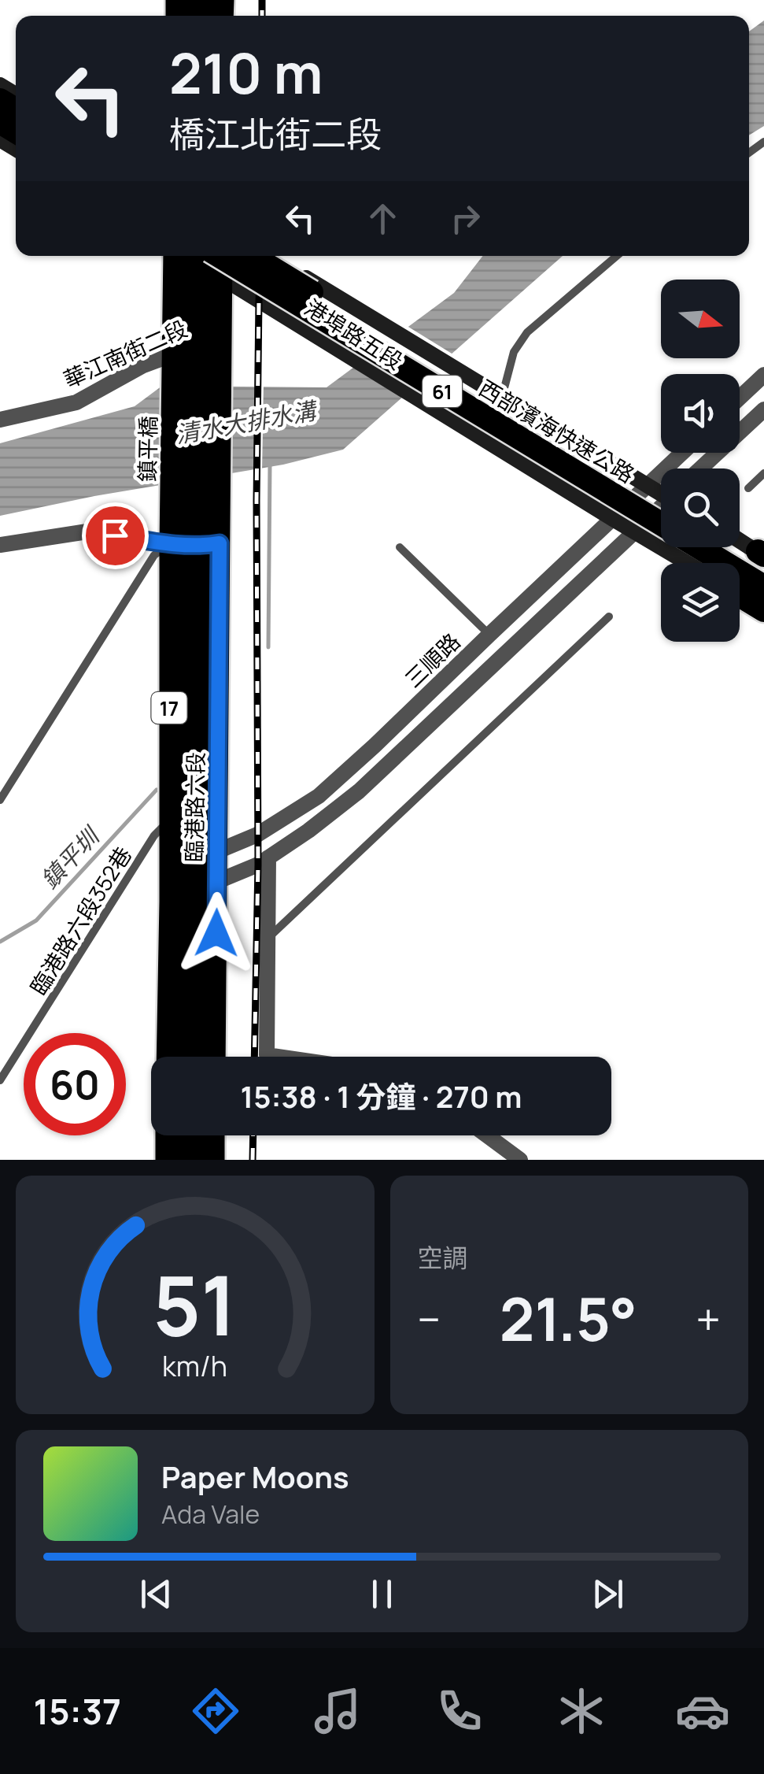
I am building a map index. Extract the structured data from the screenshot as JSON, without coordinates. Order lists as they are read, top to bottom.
{
  "streets": {
    "highway": ["61", "西部濱海快速公路"],
    "main road": ["鎮平橋", "17", "臨港路六段"],
    "street": ["港埠路五段", "華江南街二段", "三順路"],
    "lane": ["臨港路六段352巷"]
  },
  "crossings": [
    ["港埠路五段", "西部濱海快速公路"],
    ["港埠路五段", "三順路"],
    ["港埠路五段", "17"],
    ["華江南街二段", "鎮平橋"],
    ["華江南街二段", "17"],
    ["西部濱海快速公路", "17"],
    ["鎮平橋", "17"],
    ["鎮平橋", "臨港路六段"],
    ["三順路", "臨港路六段"],
    ["17", "臨港路六段"],
    ["臨港路六段", "臨港路六段352巷"]
  ],
  "water": ["清水大排水溝", "鎮平圳"],
  "north": "right",
  "page": {
    "turn": ["210 m", "橋江北街二段"],
    "limit": "60",
    "trip": "15:38 · 1 分鐘 · 270 m",
    "tile": "空調",
    "heat": ["−", "21.5°", "+"],
    "song": ["Paper Moons", "Ada Vale"],
    "tabs": "15:37",
    "gauge": ["51", "km/h"]
  }
}
